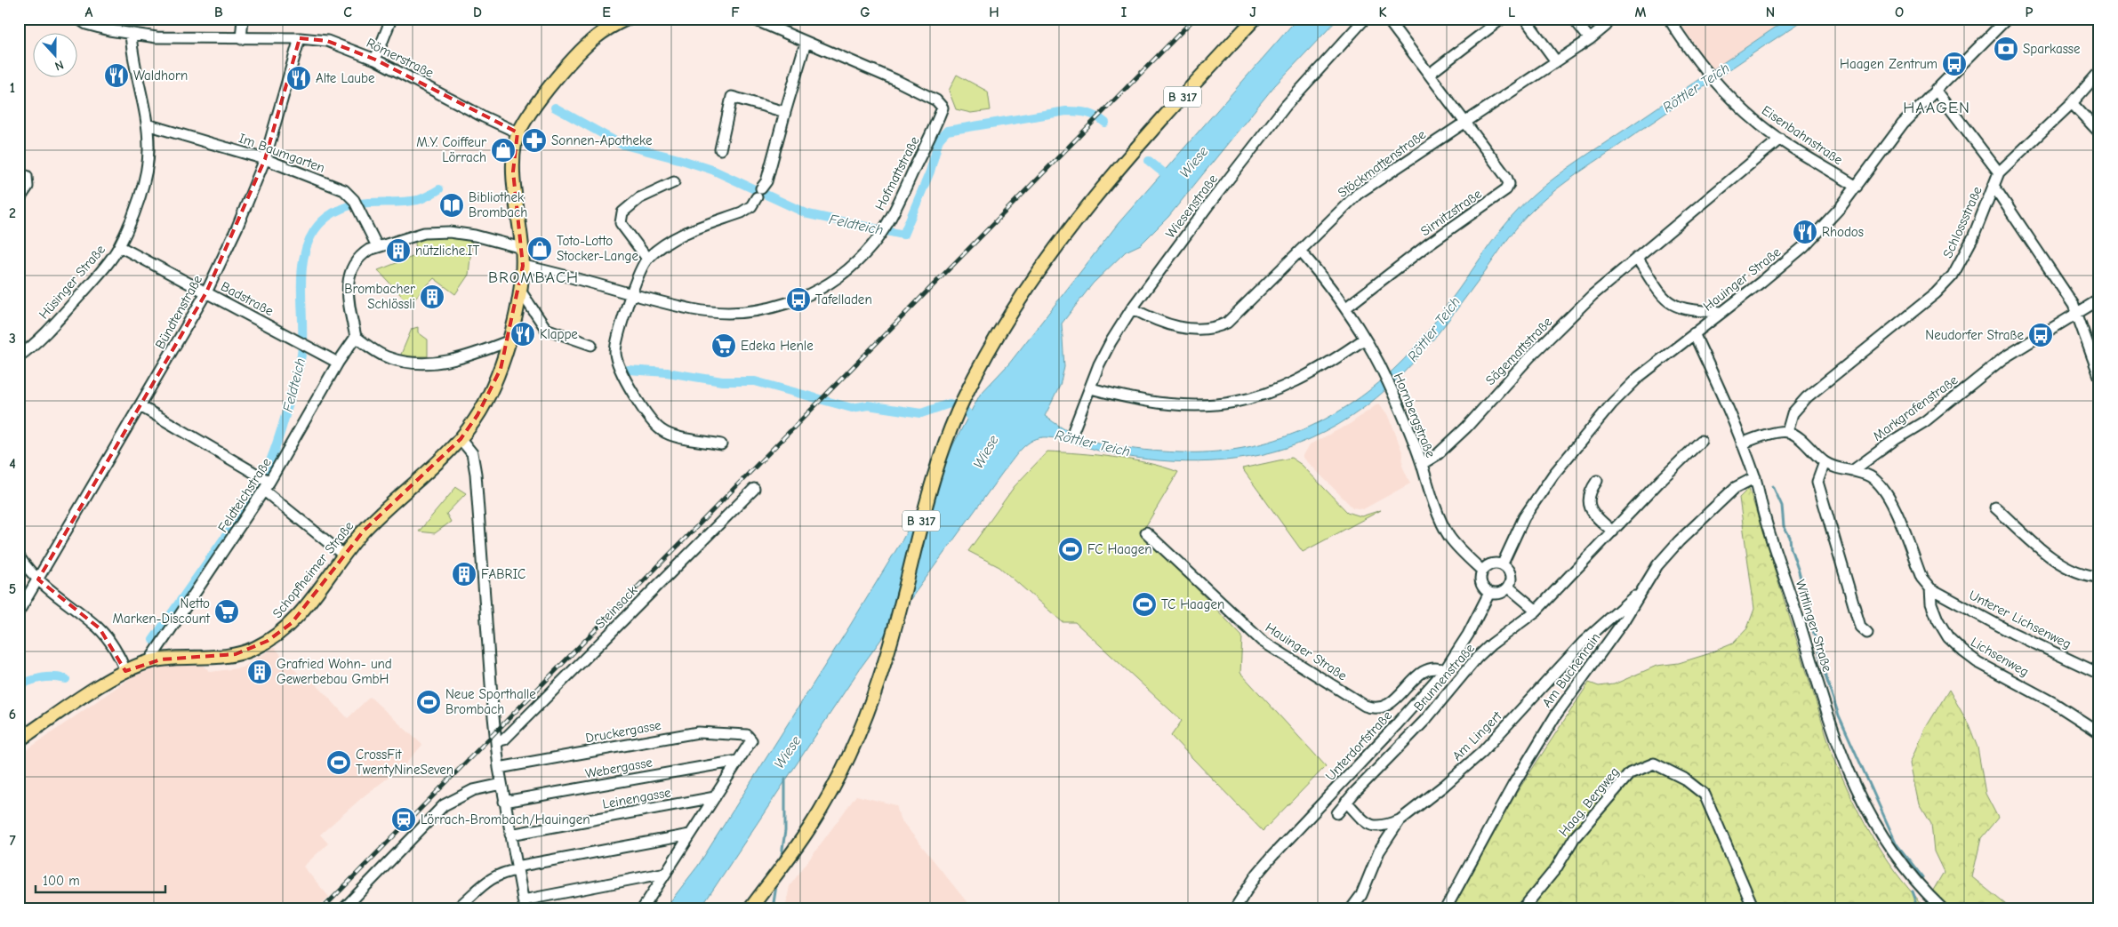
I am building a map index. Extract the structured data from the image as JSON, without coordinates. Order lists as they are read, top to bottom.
{
  "streets": {
    "main road": ["B 317", "Schopfheimer Straße"],
    "street": [
      "Römerstraße",
      "Eisenbahnstraße",
      "Im Baumgarten",
      "Stöckmattenstraße",
      "Hofmattstraße",
      "Wiesenstraße",
      "Sirnitzstraße",
      "Schlossstraße",
      "Hauinger Straße",
      "Hüsinger Straße",
      "Badstraße",
      "Bündtenstraße",
      "Sägemattstraße",
      "Markgrafenstraße",
      "Hornbergstraße",
      "Feldteichstraße",
      "Steinsack",
      "Unterer Lichsenweg",
      "Wittlinger Straße",
      "Lichsenweg",
      "Am Buchenrain",
      "Brunnenstraße",
      "Druckergasse",
      "Am Lingert",
      "Unterdorfstraße",
      "Webergasse",
      "Leinengasse",
      "Haag. Bergweg"
    ]
  },
  "crossings": [
    ["Römerstraße", "Hüsinger Straße"],
    ["Römerstraße", "Bündtenstraße"],
    ["Römerstraße", "Schopfheimer Straße"],
    ["Eisenbahnstraße", "Hauinger Straße"],
    ["Eisenbahnstraße", "Sägemattstraße"],
    ["Im Baumgarten", "Hüsinger Straße"],
    ["Im Baumgarten", "Bündtenstraße"],
    ["Stöckmattenstraße", "Wiesenstraße"],
    ["Stöckmattenstraße", "Sirnitzstraße"],
    ["Stöckmattenstraße", "Hornbergstraße"],
    ["Hofmattstraße", "Schopfheimer Straße"],
    ["Sirnitzstraße", "Hornbergstraße"],
    ["Hauinger Straße", "Hornbergstraße"],
    ["Hauinger Straße", "Wittlinger Straße"],
    ["Hauinger Straße", "Unterdorfstraße"],
    ["Hüsinger Straße", "Badstraße"],
    ["Badstraße", "Bündtenstraße"],
    ["Badstraße", "Feldteichstraße"],
    ["Sägemattstraße", "Hornbergstraße"],
    ["Markgrafenstraße", "Lichsenweg"],
    ["Hornbergstraße", "Unterdorfstraße"],
    ["Feldteichstraße", "Schopfheimer Straße"],
    ["Unterer Lichsenweg", "Lichsenweg"],
    ["Wittlinger Straße", "Am Buchenrain"],
    ["Am Buchenrain", "Am Lingert"],
    ["Druckergasse", "Webergasse"]
  ],
  "districts": ["HAAGEN", "BROMBACH"],
  "water": ["Röttler Teich", "Wiese", "Feldteich"],
  "places": {
    "bank": ["Sparkasse"],
    "bus stop": ["Haagen Zentrum", "Tafelladen", "Neudorfer Straße"],
    "restaurant": [
      "Waldhorn",
      "Alte Laube",
      "Rhodos",
      "Klappe"
    ],
    "pharmacy": ["Sonnen-Apotheke"],
    "shop": ["M.Y. Coiffeur Lörrach", "Toto-Lotto Stocker-Lange"],
    "library": ["Bibliothek Brombach"],
    "building": [
      "nützliche.IT",
      "Brombacher Schlössli",
      "FABRIC",
      "Grafried Wohn- und Gewerbebau GmbH"
    ],
    "supermarket": ["Edeka Henle", "Netto Marken-Discount"],
    "sports": [
      "FC Haagen",
      "TC Haagen",
      "Neue Sporthalle Brombach",
      "CrossFit TwentyNineSeven"
    ],
    "station": ["Lörrach-Brombach/Hauingen"]
  },
  "scale_bar": "100 m",
  "north": "bottom",
  "grid": {
    "columns": [
      "A",
      "B",
      "C",
      "D",
      "E",
      "F",
      "G",
      "H",
      "I",
      "J",
      "K",
      "L",
      "M",
      "N",
      "O",
      "P"
    ],
    "rows": [
      "1",
      "2",
      "3",
      "4",
      "5",
      "6",
      "7"
    ]
  }
}
